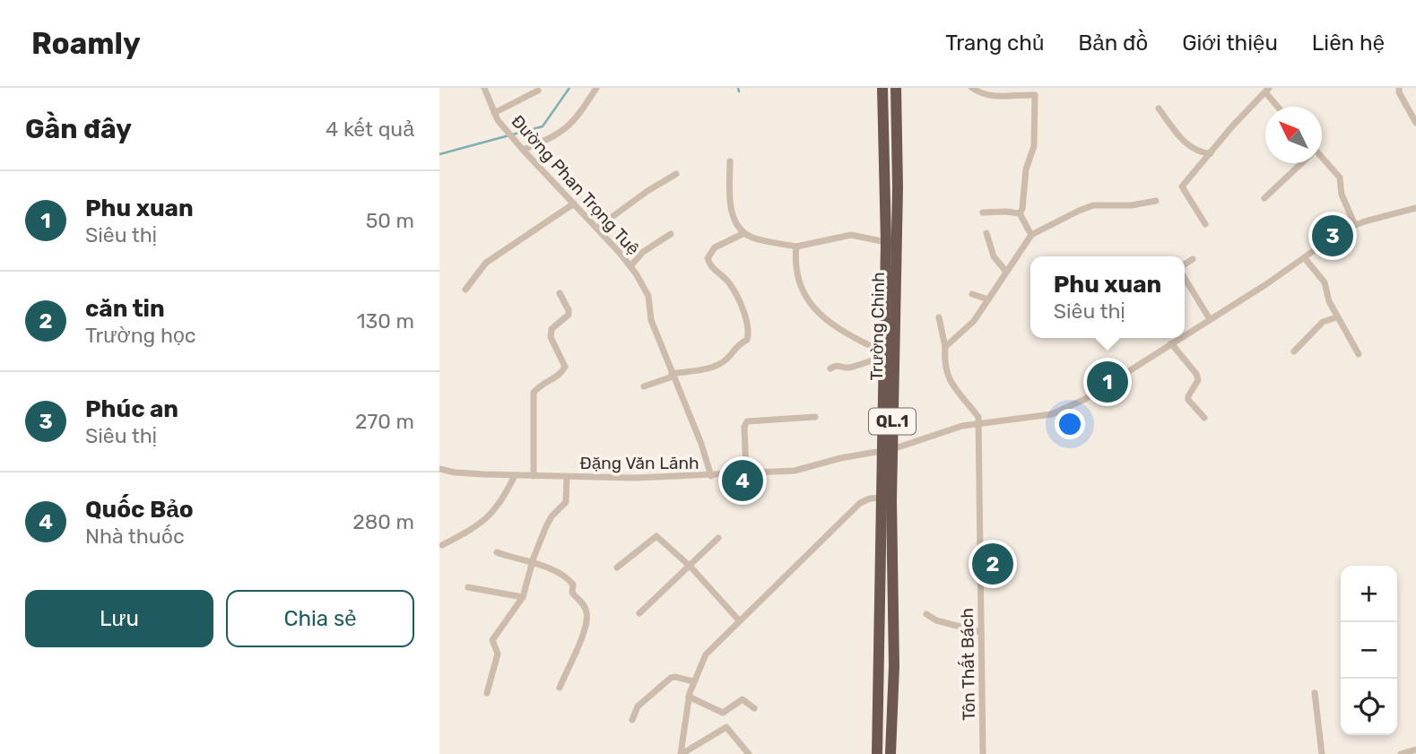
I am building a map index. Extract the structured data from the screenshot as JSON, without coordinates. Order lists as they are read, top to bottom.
{
  "streets": {
    "highway": ["Trường Chinh", "QL.1"],
    "street": ["Đường Phan Trọng Tuệ", "Đặng Văn Lãnh", "Tôn Thất Bách"]
  },
  "crossings": [
    ["Đường Phan Trọng Tuệ", "Đặng Văn Lãnh"],
    ["Trường Chinh", "Đặng Văn Lãnh"],
    ["Đặng Văn Lãnh", "Tôn Thất Bách"]
  ],
  "north": "top left",
  "page": {
    "header": "Roamly",
    "nav": [
      "Trang chủ",
      "Bản đồ",
      "Giới thiệu",
      "Liên hệ"
    ],
    "heading": ["Gần đây", "4 kết quả"],
    "list": [
      {
        "mark": "1",
        "name": "Phu xuan",
        "note": "Siêu thị",
        "value": "50 m"
      },
      {
        "mark": "2",
        "name": "căn tin",
        "note": "Trường học",
        "value": "130 m"
      },
      {
        "mark": "3",
        "name": "Phúc an",
        "note": "Siêu thị",
        "value": "270 m"
      },
      {
        "mark": "4",
        "name": "Quốc Bảo",
        "note": "Nhà thuốc",
        "value": "280 m"
      }
    ],
    "pins": [
      "3",
      "1",
      "4",
      "2"
    ],
    "popup": ["Phu xuan", "Siêu thị"],
    "map_buttons": ["+", "−"],
    "buttons": ["Lưu", "Chia sẻ"]
  }
}
